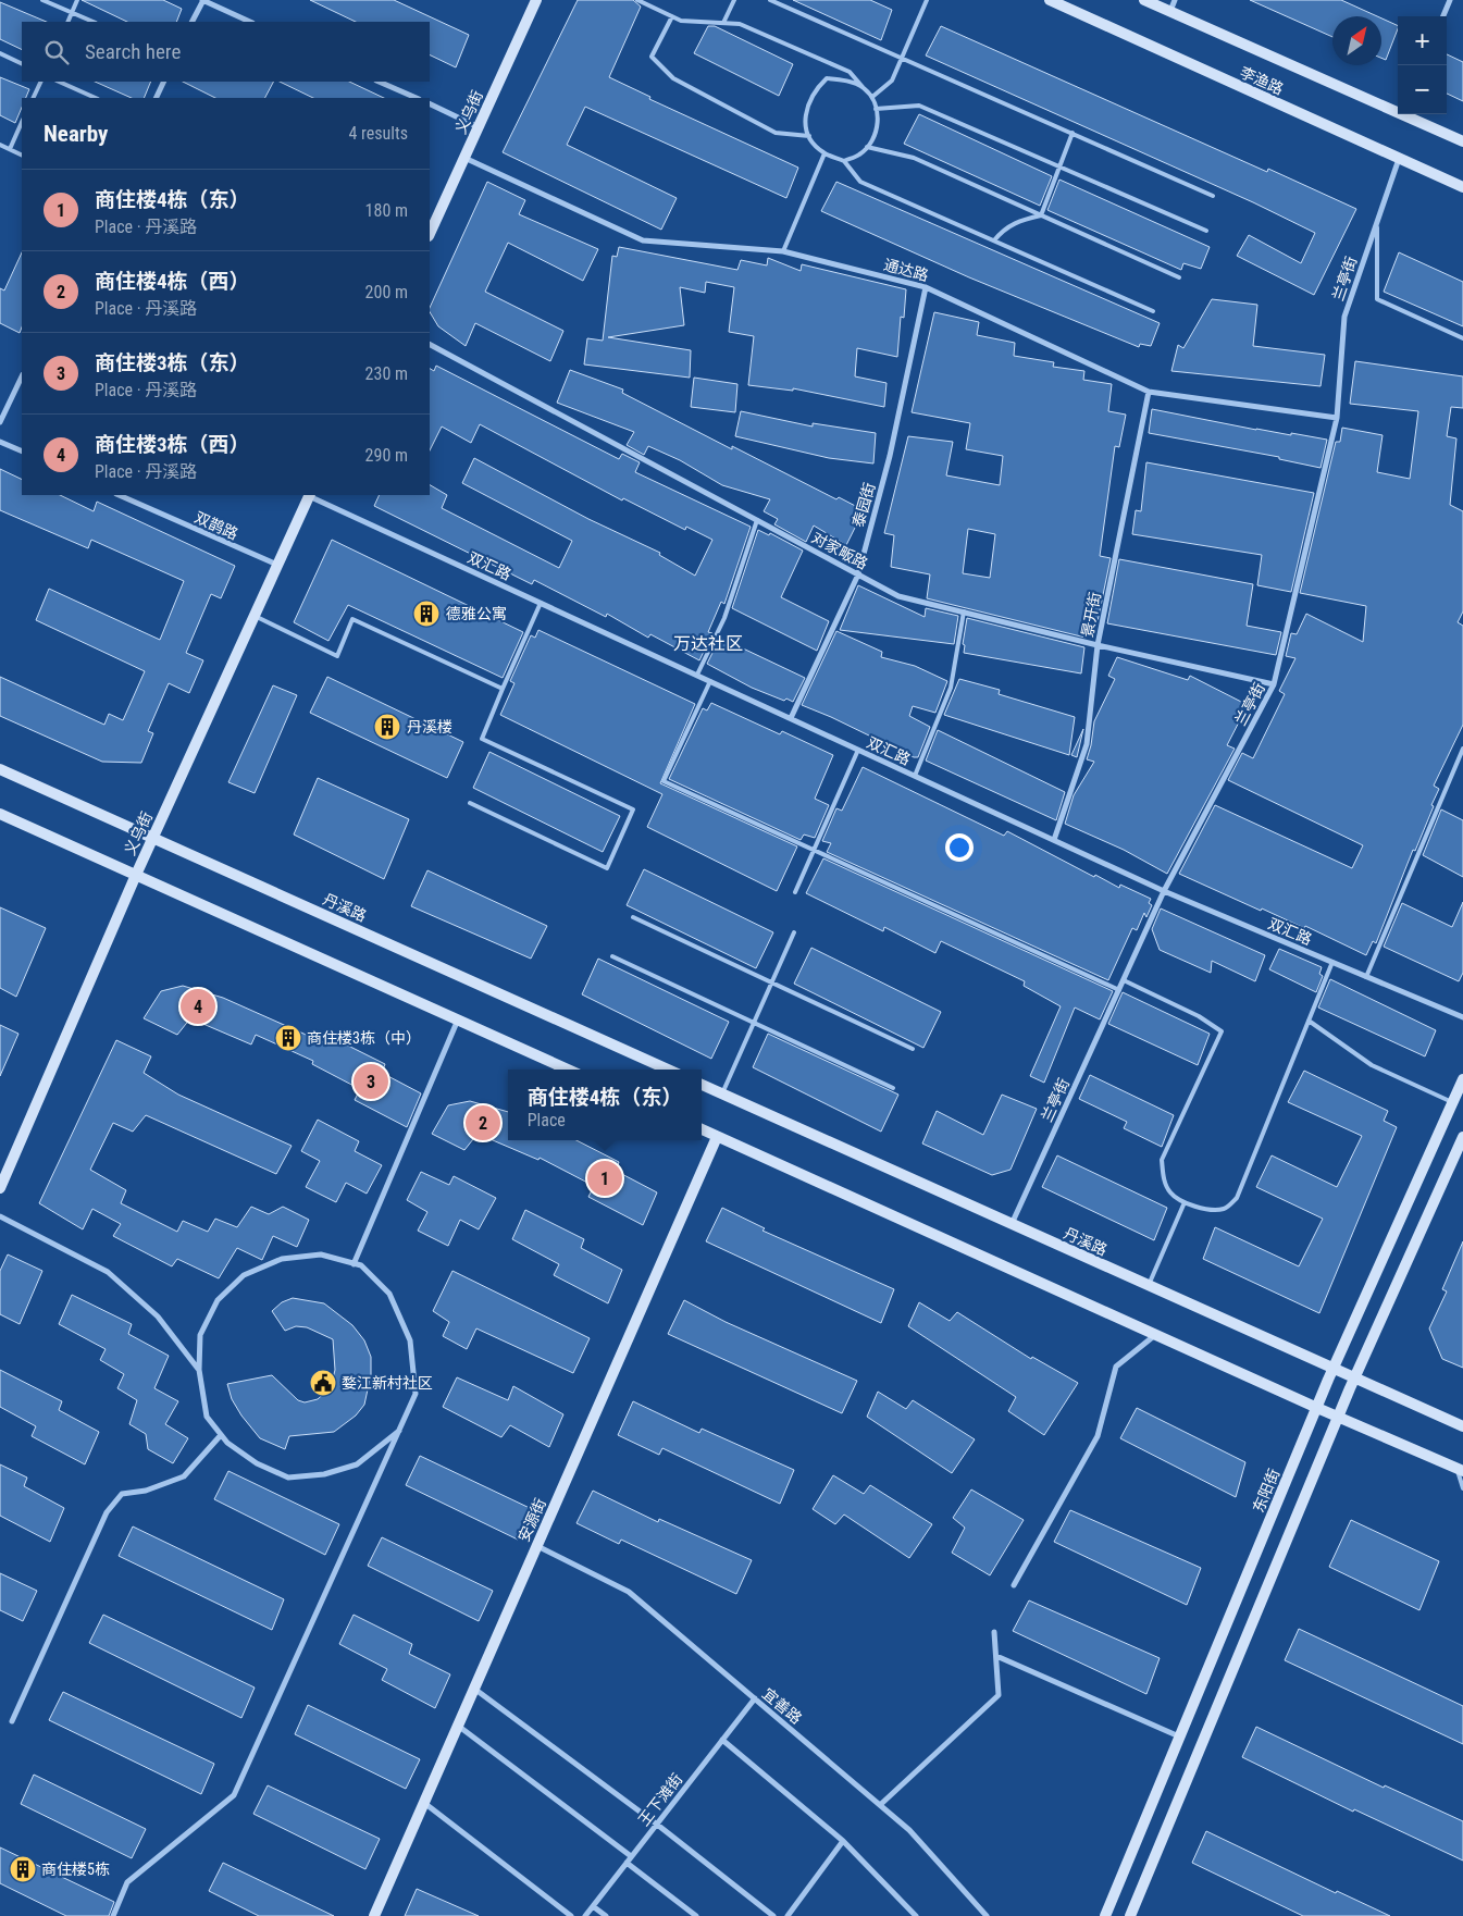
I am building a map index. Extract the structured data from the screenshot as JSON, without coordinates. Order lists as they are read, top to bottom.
{
  "streets": {
    "main road": [
      "李渔路",
      "义乌街",
      "丹溪路",
      "东阳街",
      "安源街"
    ],
    "street": [
      "通达路",
      "兰亭街",
      "泰园街",
      "双鹊路",
      "对家畈路",
      "双汇路",
      "景开街",
      "宜善路",
      "王下滩街"
    ]
  },
  "crossings": [
    ["李渔路", "兰亭街"],
    ["义乌街", "通达路"],
    ["义乌街", "双鹊路"],
    ["义乌街", "双汇路"],
    ["义乌街", "丹溪路"],
    ["通达路", "兰亭街"],
    ["通达路", "泰园街"],
    ["通达路", "景开街"],
    ["兰亭街", "对家畈路"],
    ["兰亭街", "双汇路"],
    ["兰亭街", "丹溪路"],
    ["泰园街", "对家畈路"],
    ["泰园街", "双汇路"],
    ["对家畈路", "景开街"],
    ["双汇路", "景开街"],
    ["丹溪路", "东阳街"],
    ["安源街", "宜善路"],
    ["宜善路", "王下滩街"]
  ],
  "districts": ["万达社区"],
  "places": {
    "building": [
      "德雅公寓",
      "丹溪楼",
      "商住楼3栋（中）",
      "商住楼5栋"
    ],
    "public building": ["婺江新村社区"]
  },
  "north": "top right",
  "page": {
    "map_buttons": ["+", "−"],
    "search": "Search here",
    "heading": ["Nearby", "4 results"],
    "list": [
      {
        "mark": "1",
        "name": "商住楼4栋（东）",
        "note": "Place · 丹溪路",
        "value": "180 m"
      },
      {
        "mark": "2",
        "name": "商住楼4栋（西）",
        "note": "Place · 丹溪路",
        "value": "200 m"
      },
      {
        "mark": "3",
        "name": "商住楼3栋（东）",
        "note": "Place · 丹溪路",
        "value": "230 m"
      },
      {
        "mark": "4",
        "name": "商住楼3栋（西）",
        "note": "Place · 丹溪路",
        "value": "290 m"
      }
    ],
    "pins": [
      "4",
      "3",
      "2",
      "1"
    ],
    "popup": ["商住楼4栋（东）", "Place"]
  }
}
